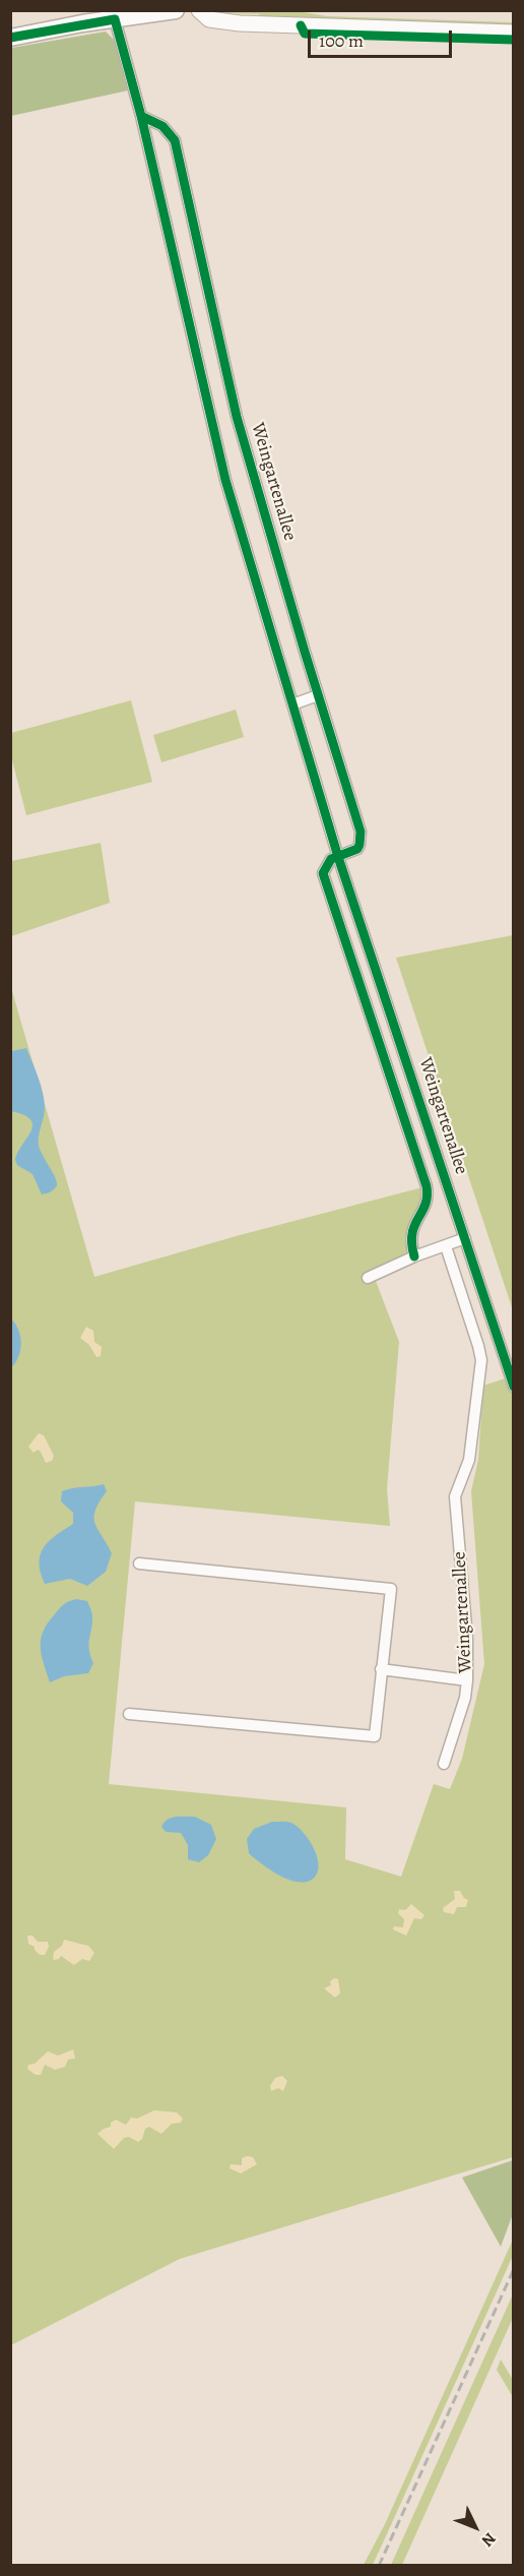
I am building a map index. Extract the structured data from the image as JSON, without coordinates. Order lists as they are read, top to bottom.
{
  "streets": {
    "street": ["Weingartenallee"]
  },
  "scale_bar": "100 m",
  "north": "bottom right"
}
